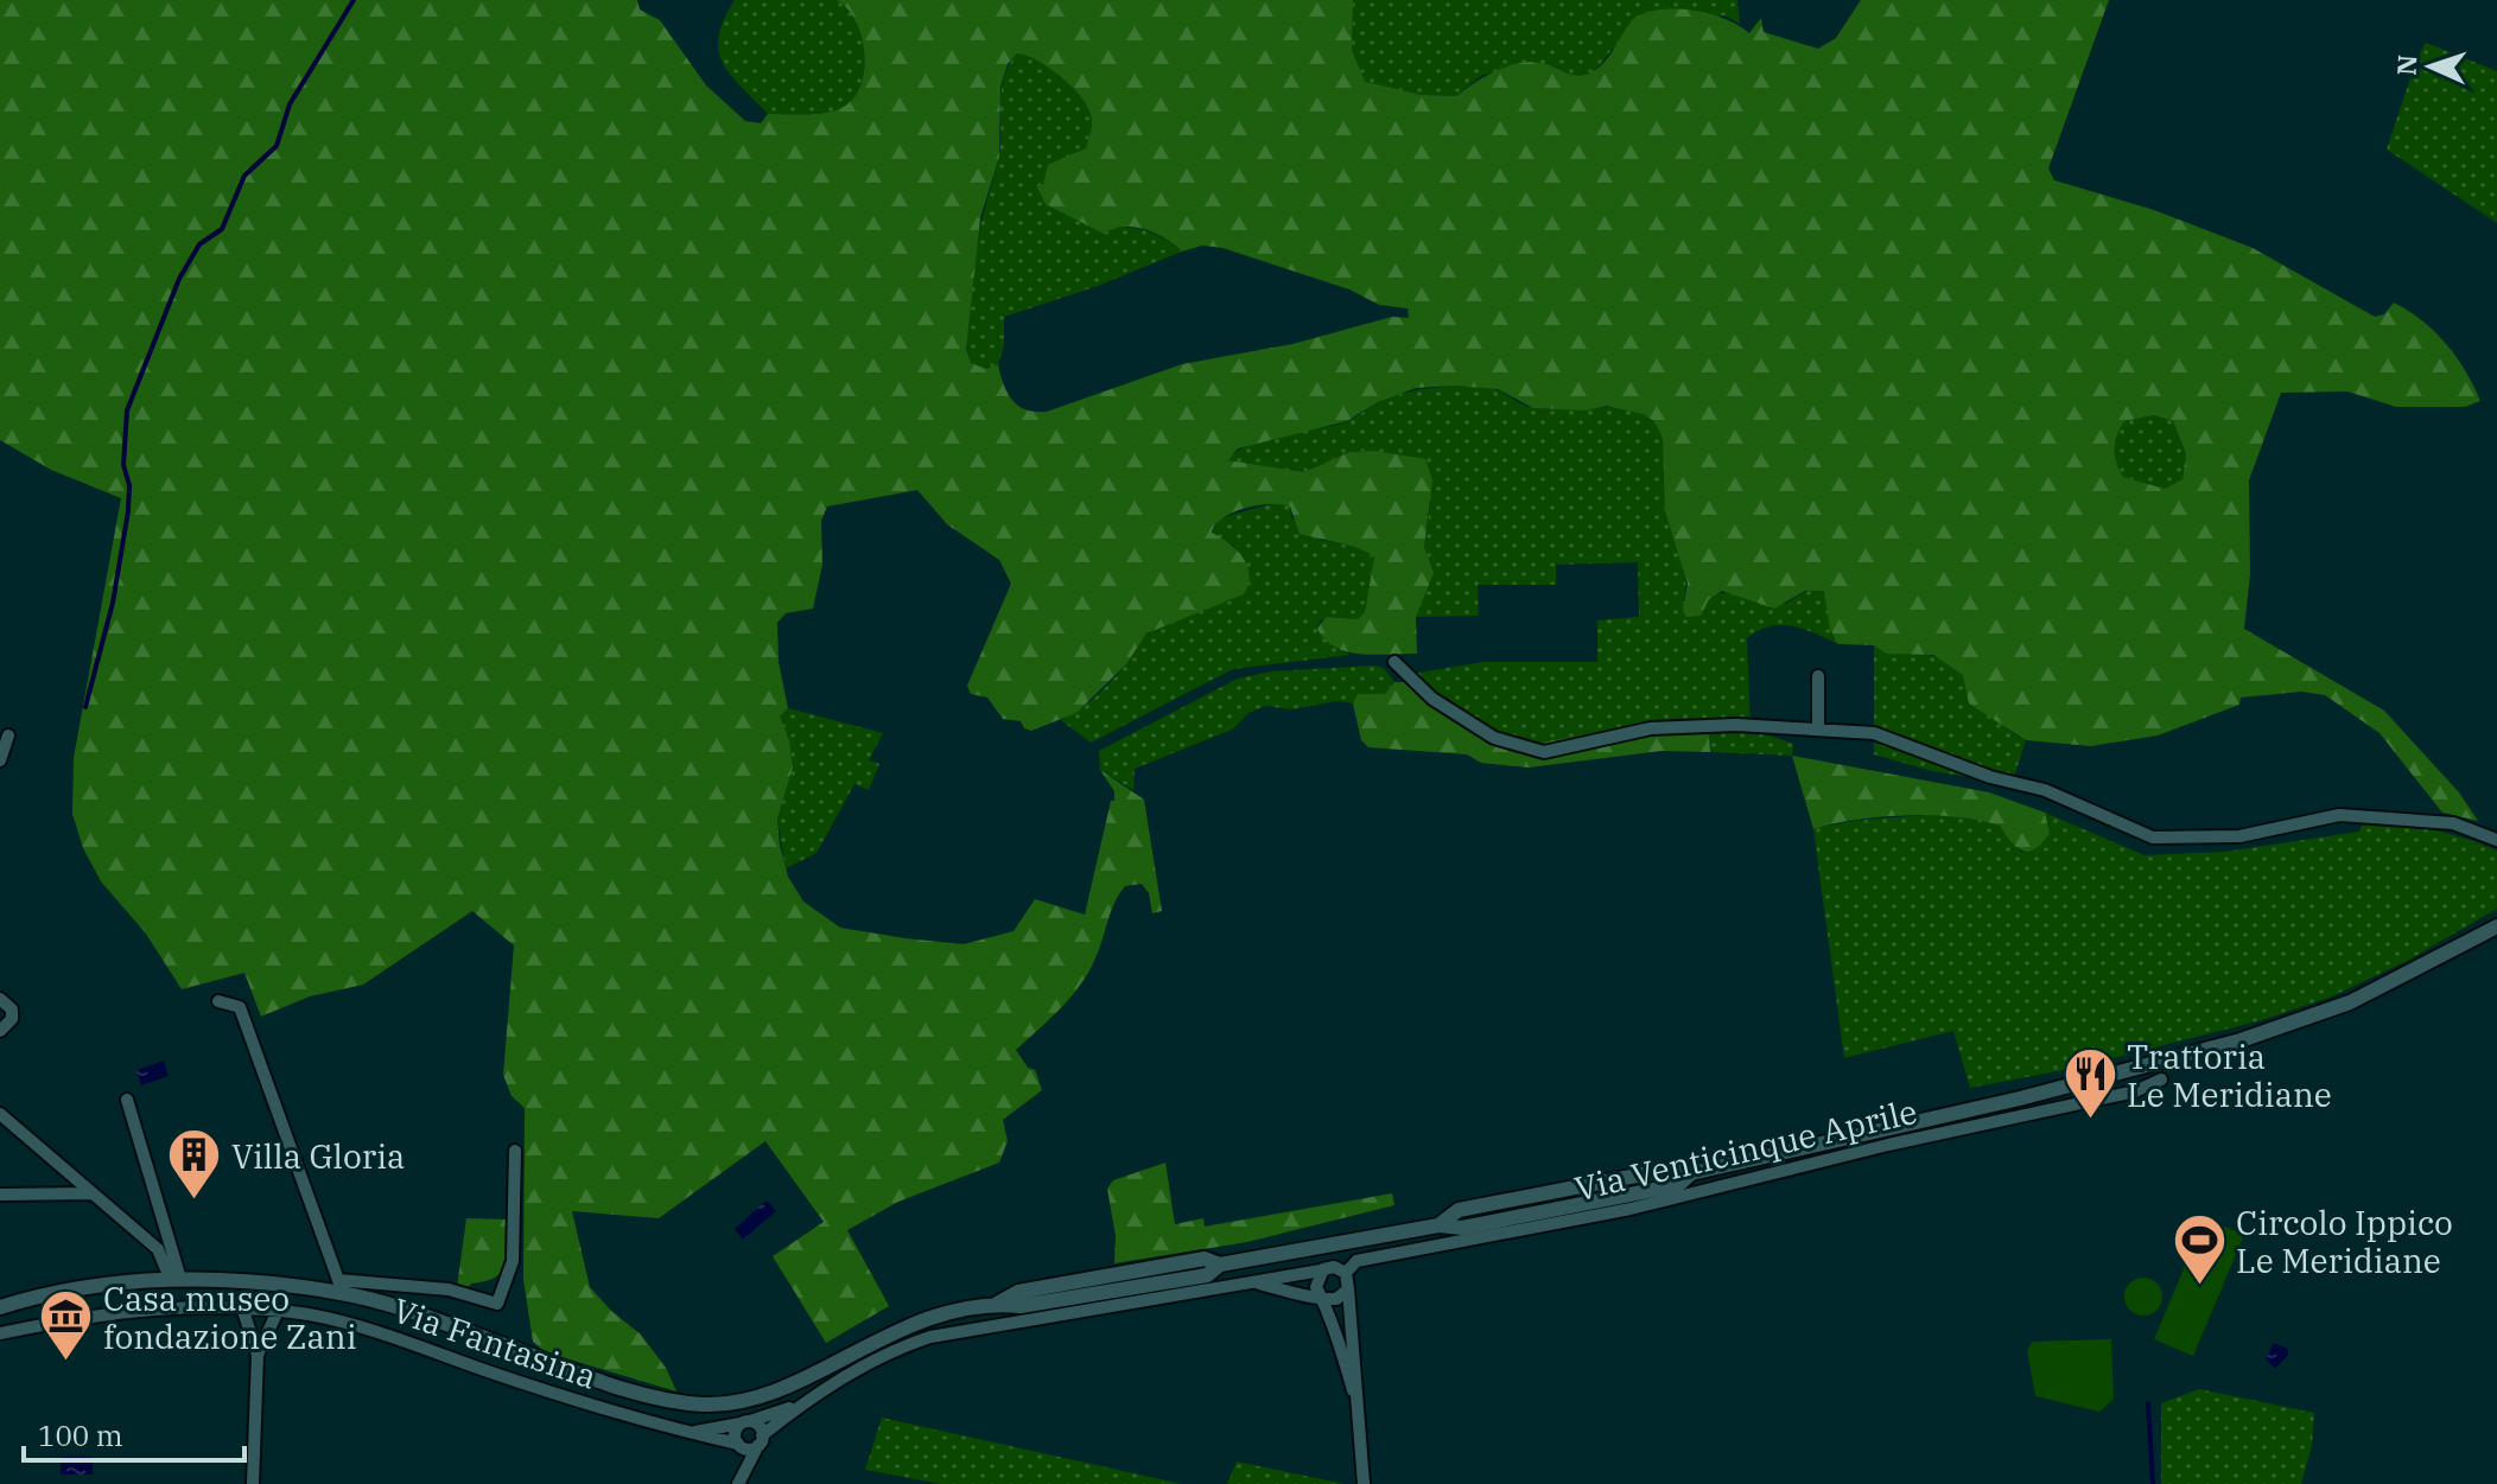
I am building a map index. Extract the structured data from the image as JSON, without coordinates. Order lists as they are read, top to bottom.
{
  "streets": {
    "street": ["Via Venticinque Aprile", "Via Fantasina"]
  },
  "places": {
    "restaurant": ["Trattoria Le Meridiane"],
    "building": ["Villa Gloria"],
    "sports": ["Circolo Ippico Le Meridiane"],
    "museum": ["Casa museo fondazione Zani"]
  },
  "scale_bar": "100 m",
  "north": "left"
}
